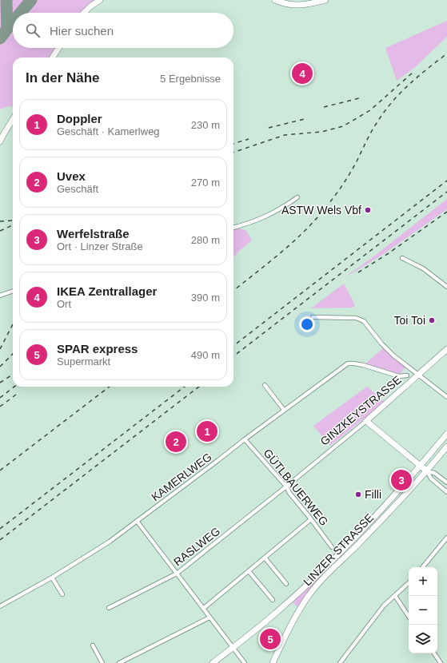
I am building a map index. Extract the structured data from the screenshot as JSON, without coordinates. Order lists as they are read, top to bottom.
{
  "streets": {
    "main road": ["GINZKEYSTRASSE", "LINZER STRASSE"],
    "street": ["KAMERLWEG", "GÜTLBAUERWEG", "RASLWEG"]
  },
  "crossings": [
    ["GINZKEYSTRASSE", "GÜTLBAUERWEG"],
    ["GINZKEYSTRASSE", "RASLWEG"],
    ["KAMERLWEG", "GÜTLBAUERWEG"],
    ["GÜTLBAUERWEG", "RASLWEG"]
  ],
  "places": ["ASTW Wels Vbf", "Toi Toi", "Filli"],
  "page": {
    "search": "Hier suchen",
    "heading": ["In der Nähe", "5 Ergebnisse"],
    "pins": [
      "4",
      "1",
      "2",
      "3",
      "5"
    ],
    "list": [
      {
        "mark": "1",
        "name": "Doppler",
        "note": "Geschäft · Kamerlweg",
        "value": "230 m"
      },
      {
        "mark": "2",
        "name": "Uvex",
        "note": "Geschäft",
        "value": "270 m"
      },
      {
        "mark": "3",
        "name": "Werfelstraße",
        "note": "Ort · Linzer Straße",
        "value": "280 m"
      },
      {
        "mark": "4",
        "name": "IKEA Zentrallager",
        "note": "Ort",
        "value": "390 m"
      },
      {
        "mark": "5",
        "name": "SPAR express",
        "note": "Supermarkt",
        "value": "490 m"
      }
    ],
    "map_buttons": ["+", "−"]
  }
}
